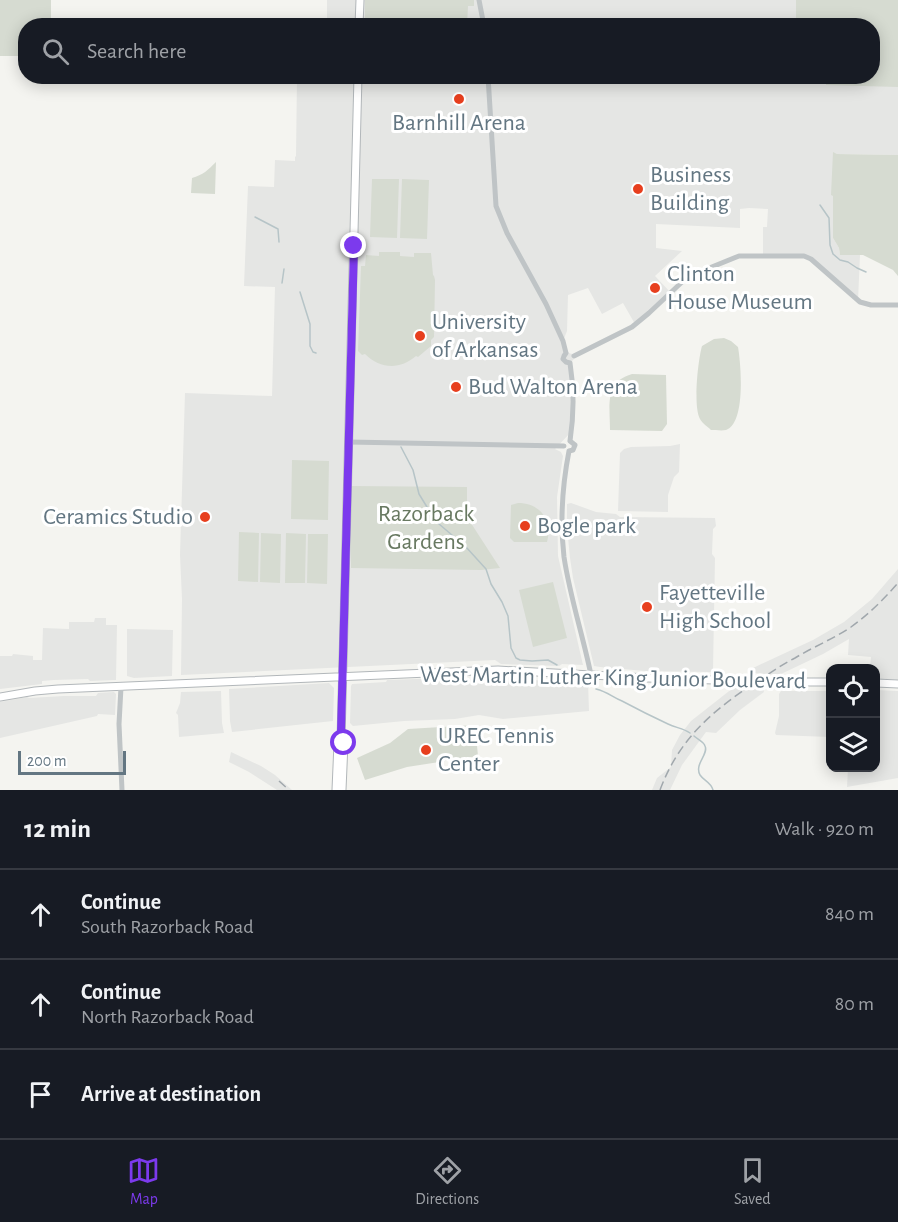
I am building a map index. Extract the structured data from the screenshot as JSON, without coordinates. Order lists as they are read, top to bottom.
{
  "streets": {
    "main road": ["West Martin Luther King Junior Boulevard"]
  },
  "parks": ["Razorback Gardens"],
  "places": [
    "Barnhill Arena",
    "Business Building",
    "Clinton House Museum",
    "University of Arkansas",
    "Bud Walton Arena",
    "Ceramics Studio",
    "Bogle park",
    "Fayetteville High School",
    "UREC Tennis Center"
  ],
  "scale_bar": "200 m",
  "page": {
    "search": "Search here",
    "scale": "200 m",
    "heading": ["12 min", "Walk · 920 m"],
    "list": [
      ["Continue", "South Razorback Road", "840 m"],
      ["Continue", "North Razorback Road", "80 m"],
      "Arrive at destination"
    ],
    "nav": ["Map", "Directions", "Saved"]
  }
}
